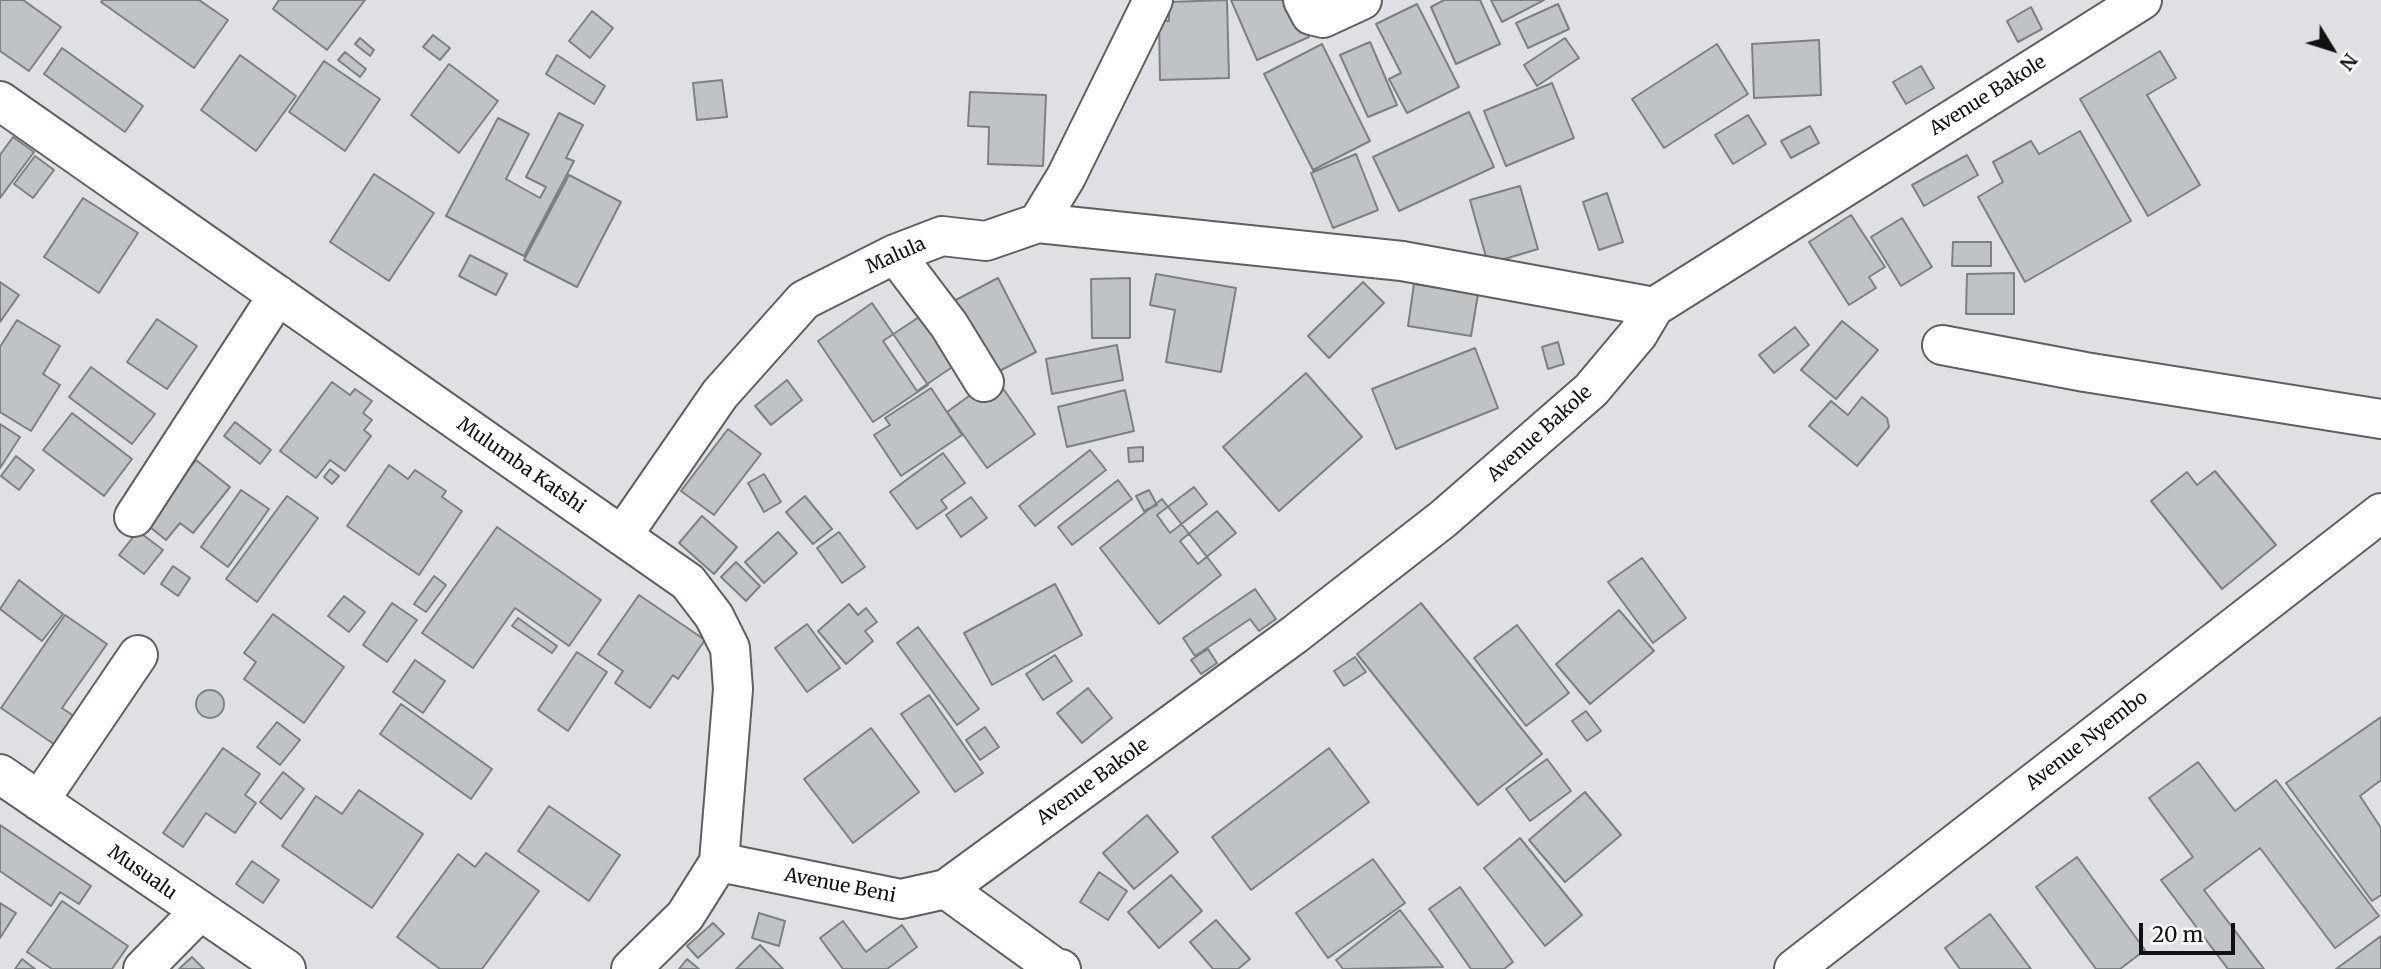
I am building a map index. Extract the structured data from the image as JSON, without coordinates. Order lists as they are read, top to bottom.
{
  "streets": {
    "street": [
      "Avenue Bakole",
      "Malula",
      "Mulumba Katshi",
      "Avenue Nyembo",
      "Musualu",
      "Avenue Beni"
    ]
  },
  "crossings": [
    ["Avenue Bakole", "Avenue Beni"],
    ["Malula", "Mulumba Katshi"],
    ["Mulumba Katshi", "Avenue Beni"]
  ],
  "scale_bar": "20 m",
  "north": "bottom right"
}
